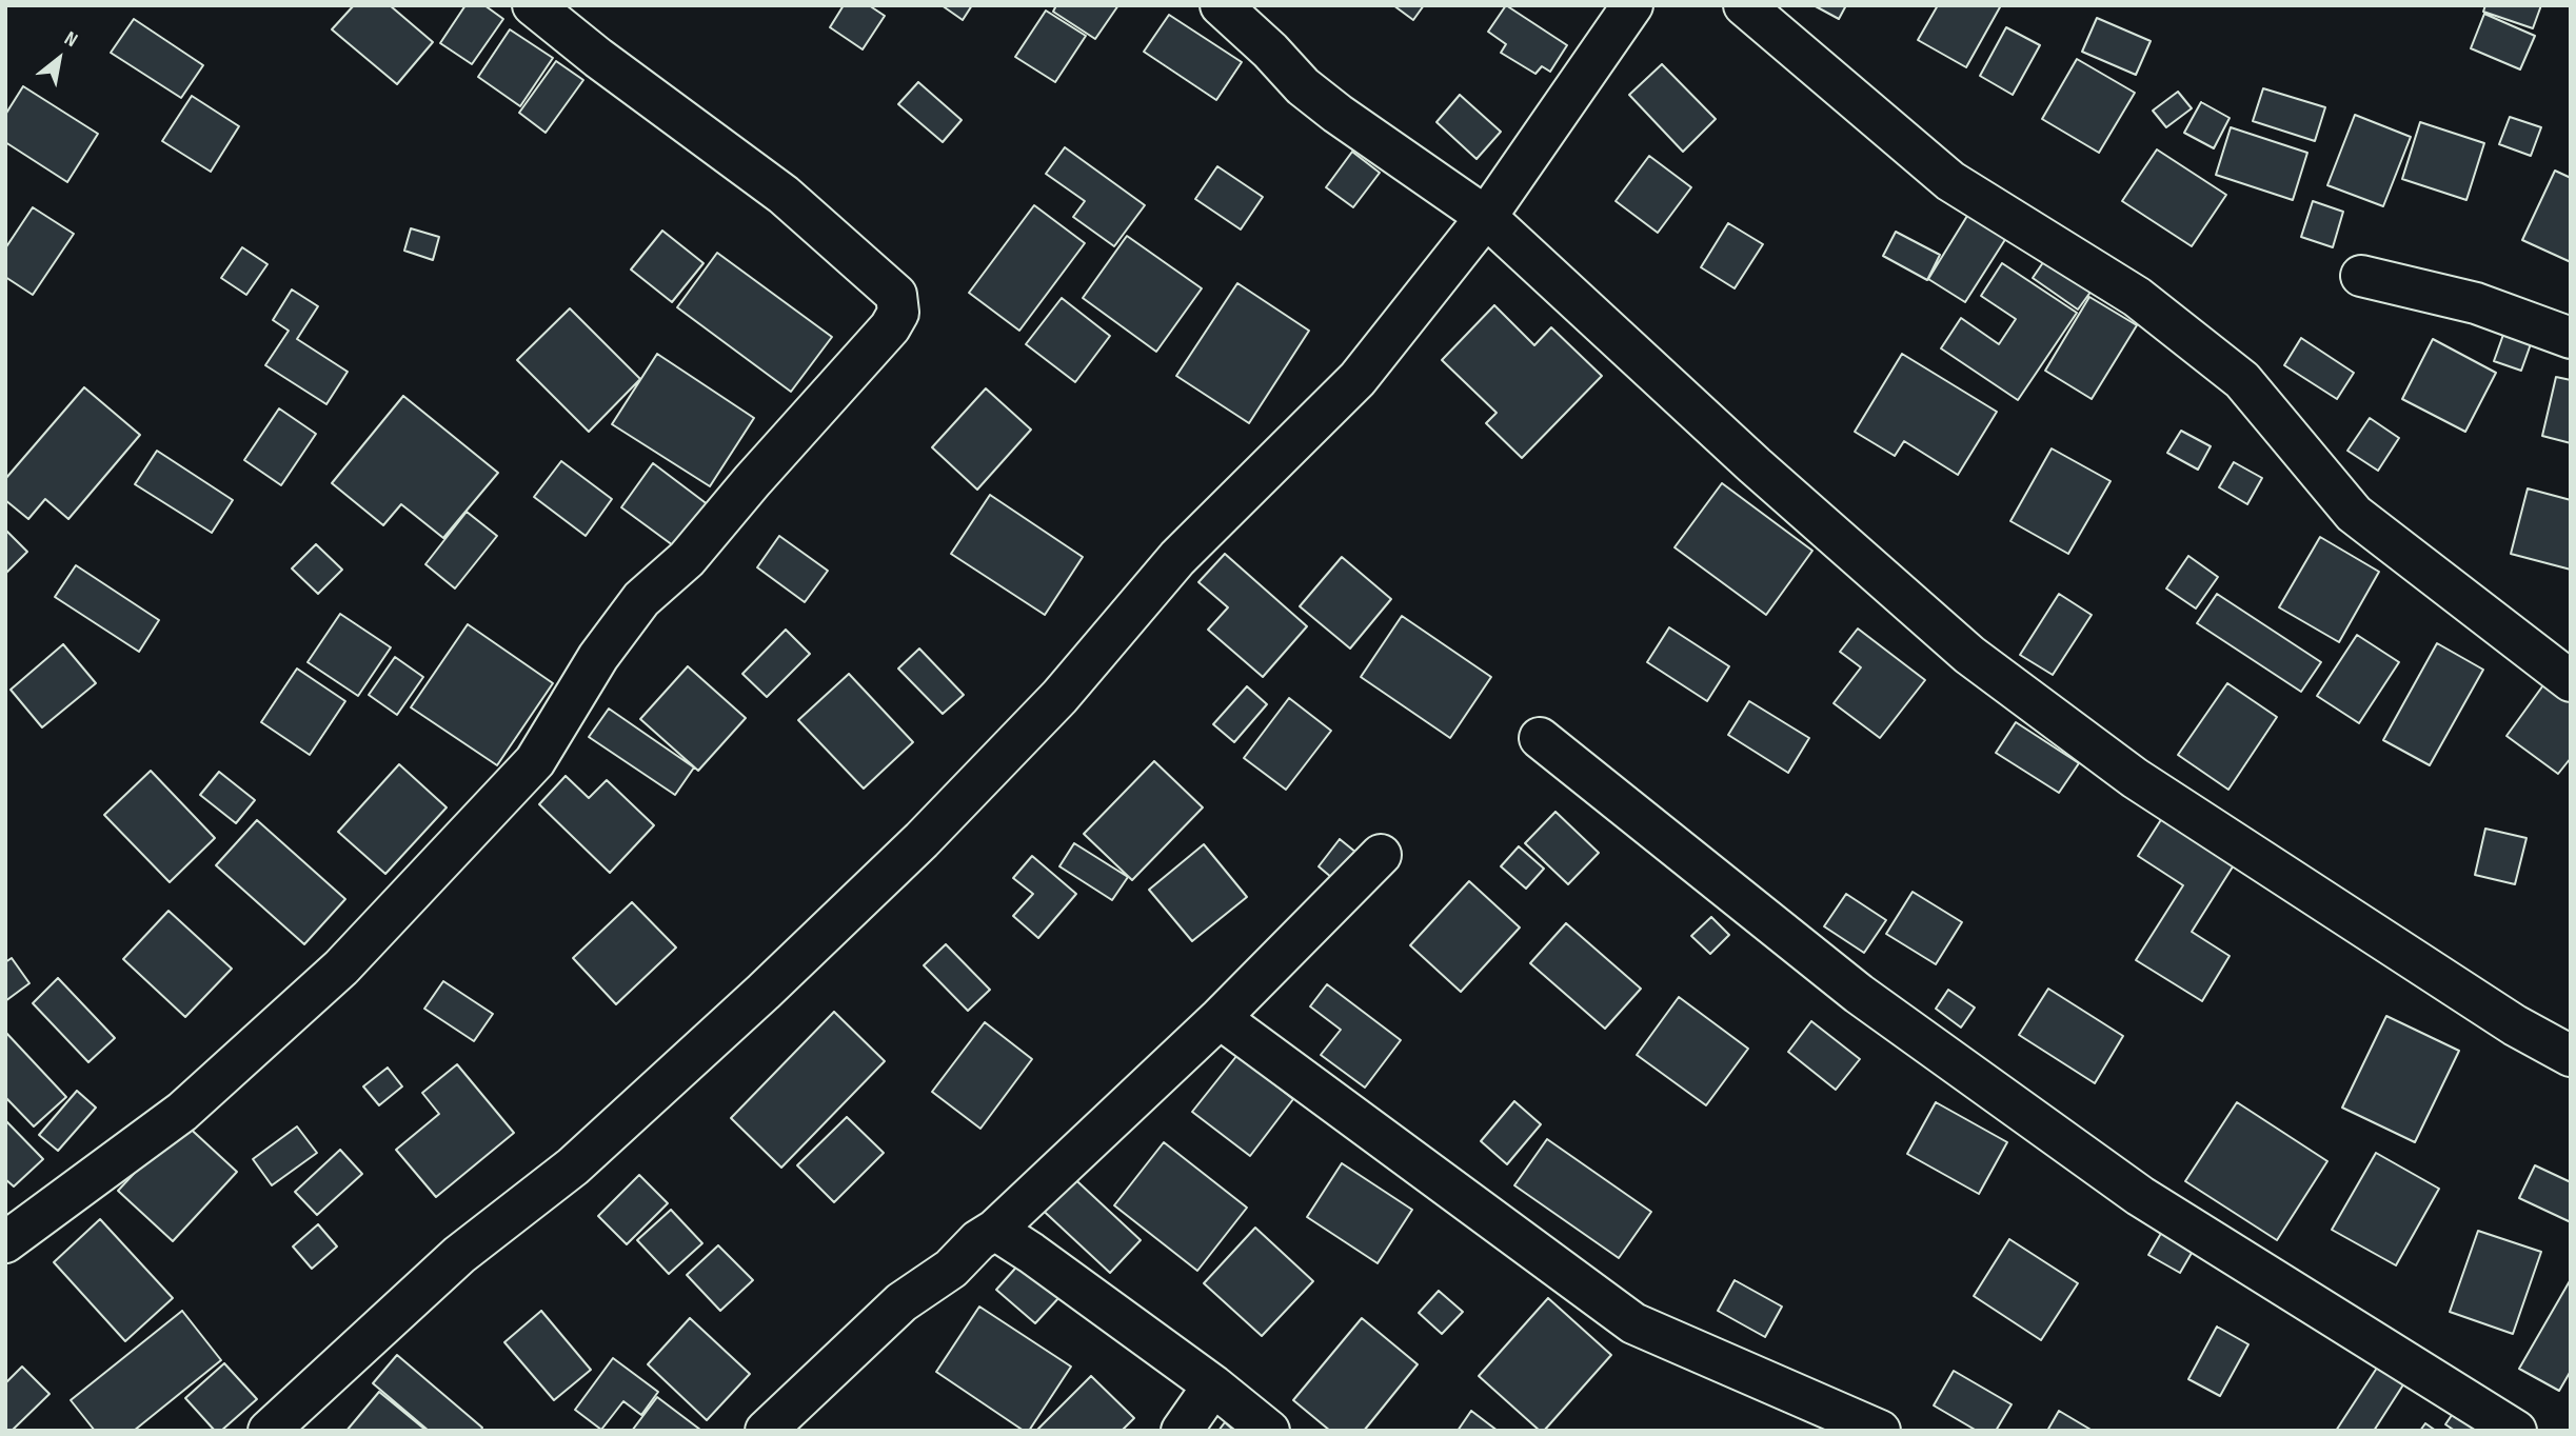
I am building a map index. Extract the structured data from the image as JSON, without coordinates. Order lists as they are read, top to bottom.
{
  "north": "top right"
}
